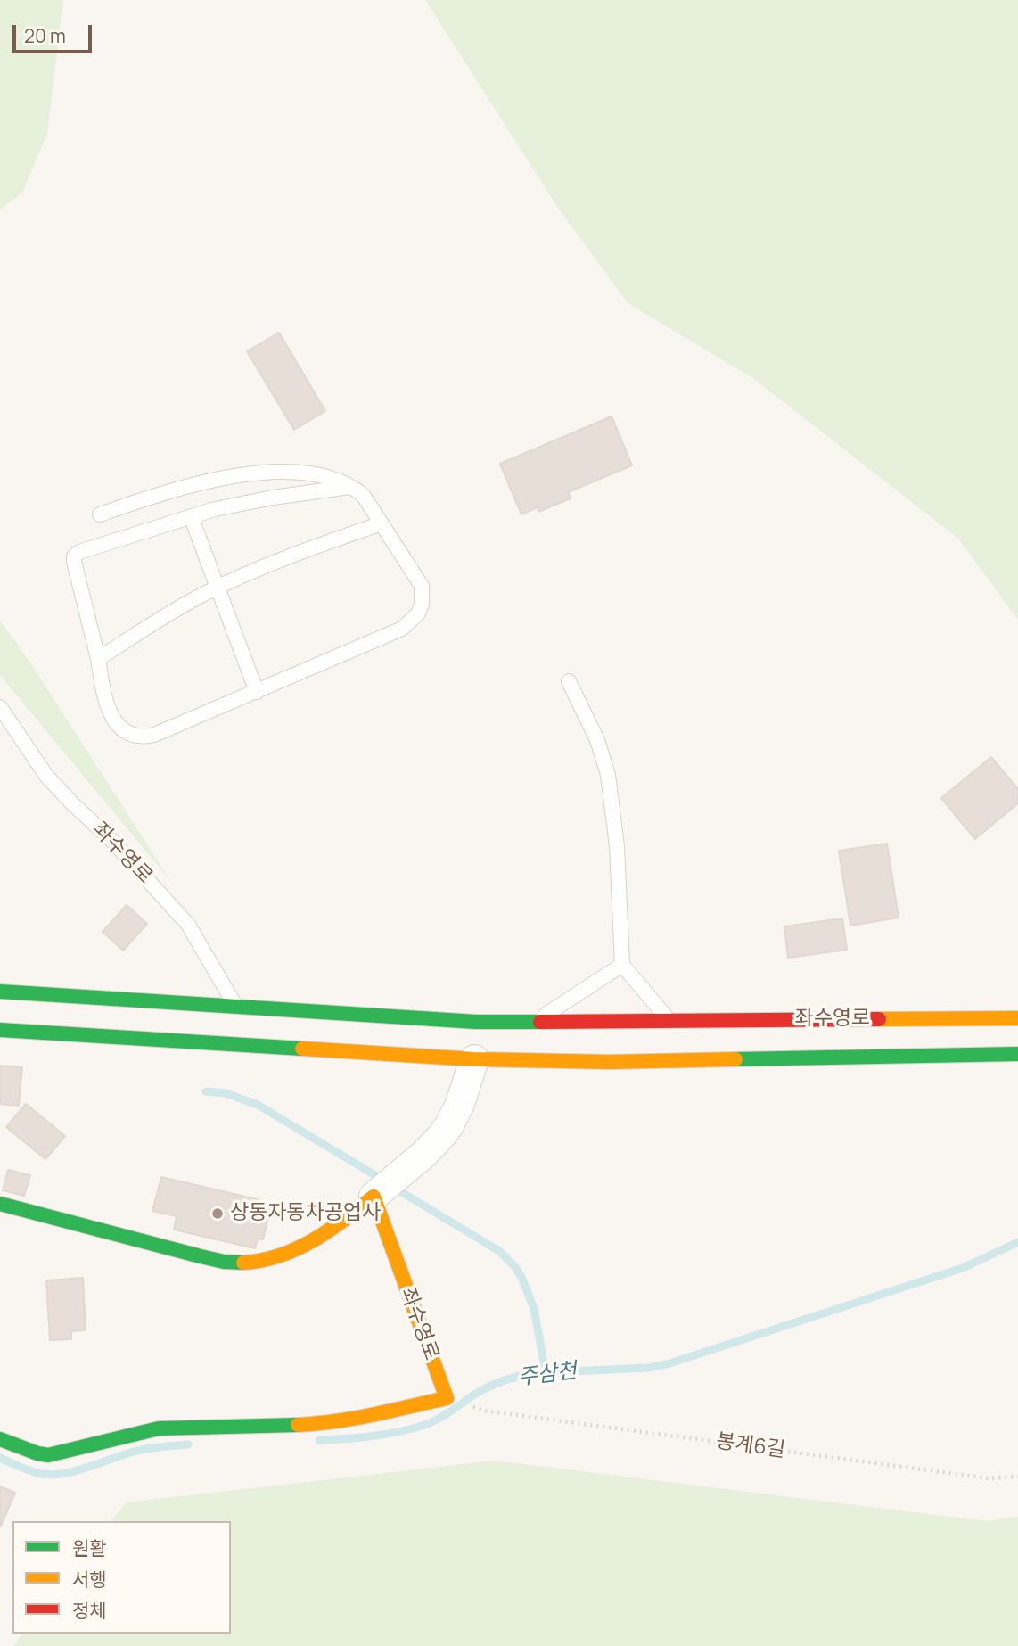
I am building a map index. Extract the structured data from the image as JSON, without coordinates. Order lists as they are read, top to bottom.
{
  "streets": {
    "street": ["좌수영로"],
    "path": ["봉계6길"]
  },
  "water": ["주삼천"],
  "places": ["상동자동차공업사"],
  "legend": ["원활", "서행", "정체"],
  "scale_bar": "20 m"
}
